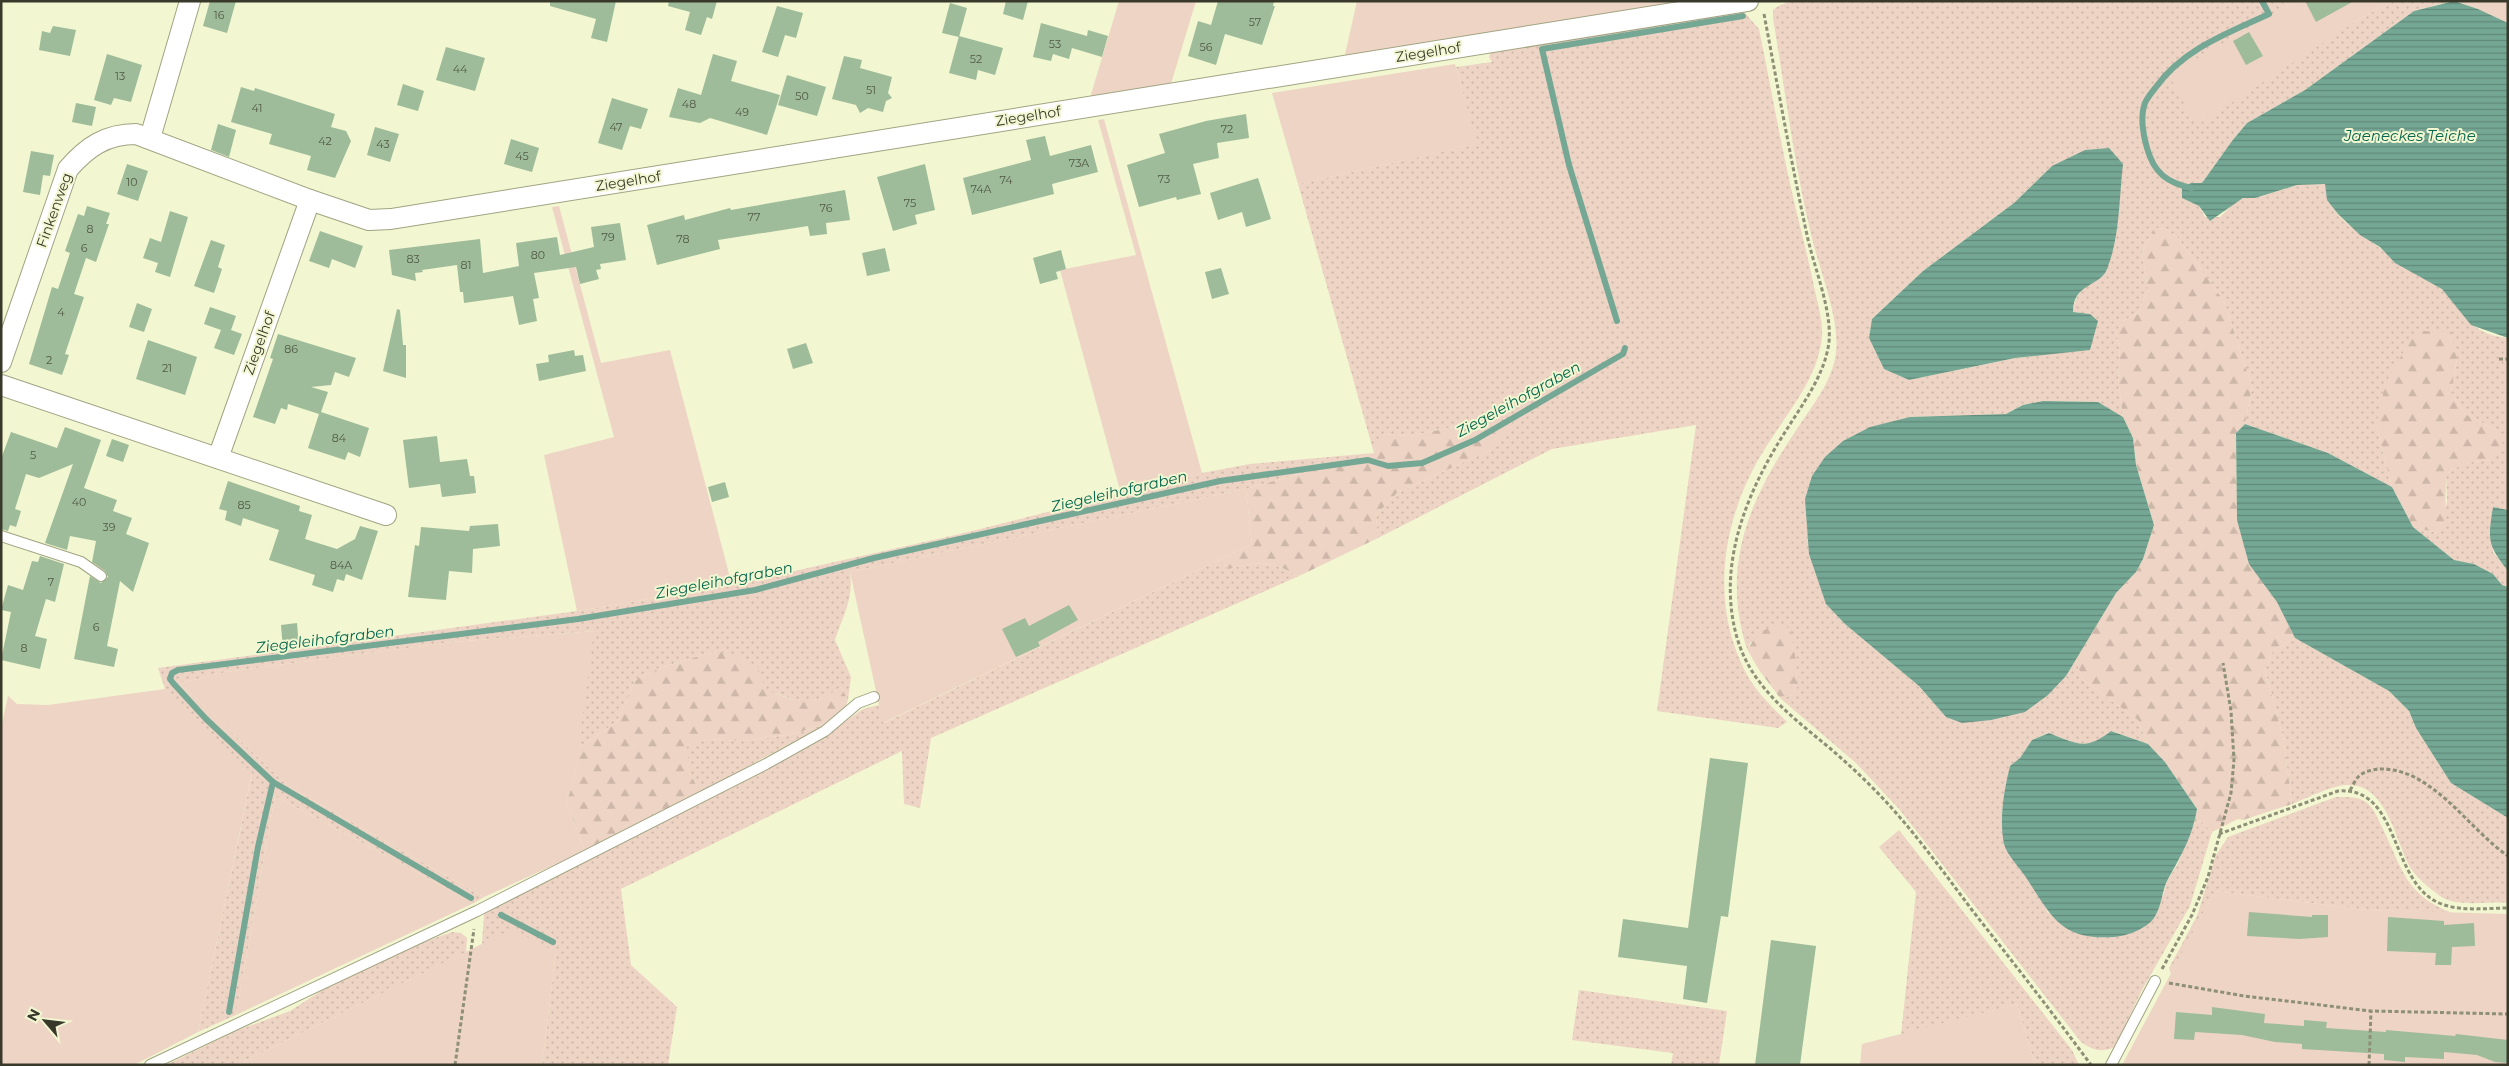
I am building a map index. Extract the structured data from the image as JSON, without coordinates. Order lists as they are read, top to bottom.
{
  "streets": {
    "street": ["Ziegelhof", "Finkenweg"]
  },
  "crossings": [
    ["Ziegelhof", "Finkenweg"]
  ],
  "water": ["Jaeneckes Teiche", "Ziegeleihofgraben"],
  "house_numbers": [
    "16",
    "57",
    "53",
    "56",
    "52",
    "44",
    "13",
    "51",
    "50",
    "48",
    "41",
    "49",
    "47",
    "72",
    "42",
    "43",
    "45",
    "73A",
    "73",
    "74",
    "10",
    "74A",
    "75",
    "76",
    "77",
    "8",
    "79",
    "78",
    "6",
    "80",
    "83",
    "81",
    "4",
    "86",
    "2",
    "21",
    "84",
    "5",
    "40",
    "85",
    "39",
    "84A",
    "7",
    "6",
    "8"
  ],
  "north": "top left"
}
